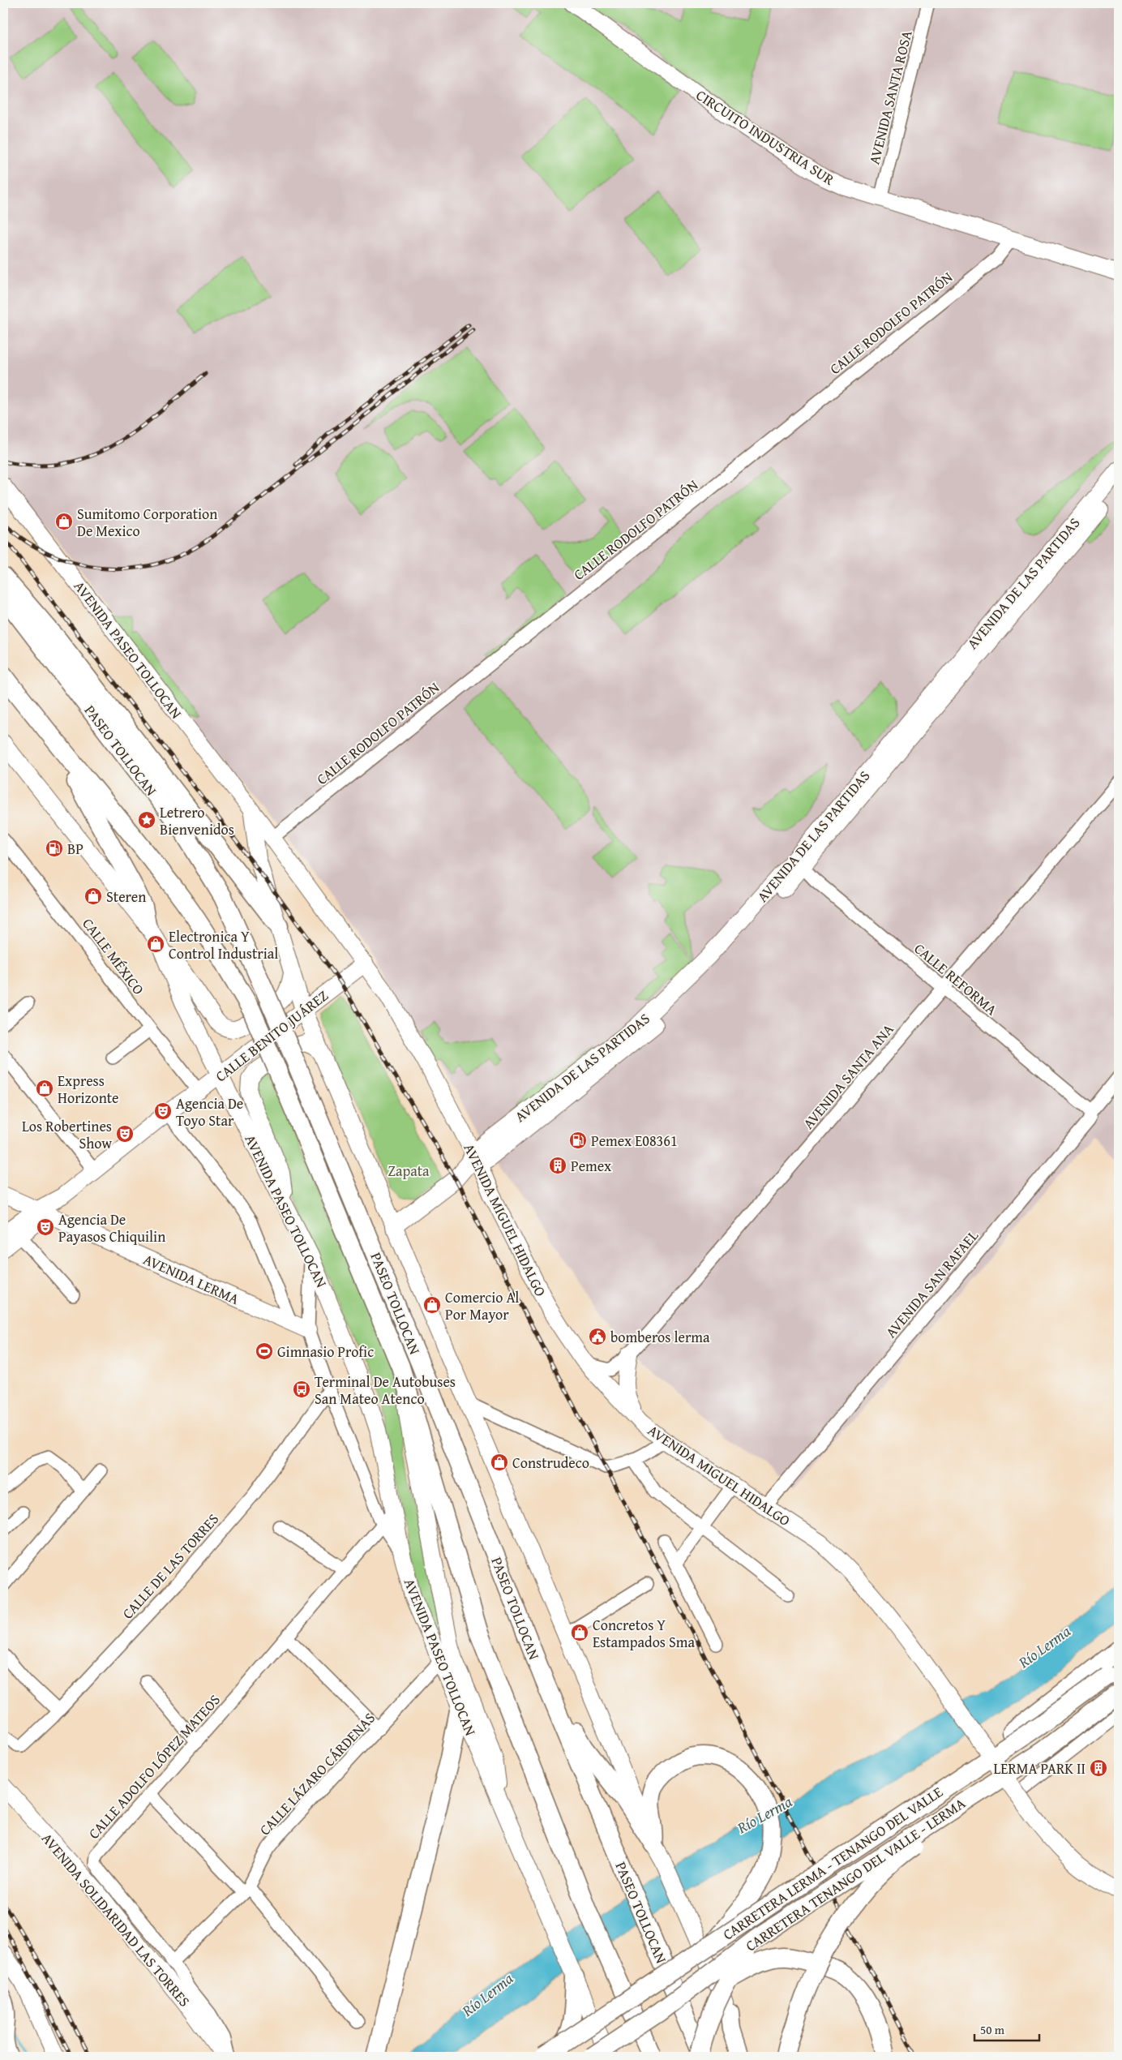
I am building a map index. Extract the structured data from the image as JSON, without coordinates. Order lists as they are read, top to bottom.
{
  "streets": {
    "highway": ["PASEO TOLLOCAN", "CARRETERA LERMA - TENANGO DEL VALLE", "CARRETERA TENANGO DEL VALLE - LERMA"],
    "main road": [
      "CIRCUITO INDUSTRIA SUR",
      "AVENIDA DE LAS PARTIDAS",
      "AVENIDA PASEO TOLLOCAN",
      "CALLE BENITO JUÁREZ",
      "AVENIDA MIGUEL HIDALGO",
      "AVENIDA LERMA",
      "AVENIDA SOLIDARIDAD LAS TORRES"
    ],
    "street": [
      "AVENIDA SANTA ROSA",
      "CALLE RODOLFO PATRÓN",
      "CALLE MÉXICO",
      "CALLE REFORMA",
      "AVENIDA SANTA ANA",
      "AVENIDA SAN RAFAEL",
      "CALLE DE LAS TORRES",
      "CALLE ADOLFO LÓPEZ MATEOS",
      "CALLE LÁZARO CÁRDENAS"
    ]
  },
  "crossings": [
    ["AVENIDA SANTA ROSA", "CIRCUITO INDUSTRIA SUR"],
    ["CIRCUITO INDUSTRIA SUR", "CALLE RODOLFO PATRÓN"],
    ["CALLE RODOLFO PATRÓN", "AVENIDA PASEO TOLLOCAN"],
    ["AVENIDA DE LAS PARTIDAS", "CALLE REFORMA"],
    ["AVENIDA DE LAS PARTIDAS", "AVENIDA MIGUEL HIDALGO"],
    ["AVENIDA PASEO TOLLOCAN", "CALLE BENITO JUÁREZ"],
    ["AVENIDA PASEO TOLLOCAN", "AVENIDA MIGUEL HIDALGO"],
    ["AVENIDA PASEO TOLLOCAN", "CALLE ADOLFO LÓPEZ MATEOS"],
    ["AVENIDA PASEO TOLLOCAN", "CALLE LÁZARO CÁRDENAS"],
    ["CALLE MÉXICO", "CALLE BENITO JUÁREZ"],
    ["CALLE REFORMA", "AVENIDA SANTA ANA"],
    ["CALLE REFORMA", "AVENIDA SAN RAFAEL"],
    ["CALLE BENITO JUÁREZ", "AVENIDA MIGUEL HIDALGO"],
    ["CALLE BENITO JUÁREZ", "AVENIDA LERMA"],
    ["AVENIDA SANTA ANA", "AVENIDA MIGUEL HIDALGO"],
    ["AVENIDA MIGUEL HIDALGO", "AVENIDA SAN RAFAEL"],
    ["CALLE ADOLFO LÓPEZ MATEOS", "CALLE LÁZARO CÁRDENAS"]
  ],
  "water": ["Río Lerma"],
  "parks": ["Zapata"],
  "places": {
    "shop": [
      "Sumitomo Corporation De Mexico",
      "Steren",
      "Electronica Y Control Industrial",
      "Express Horizonte",
      "Comercio Al Por Mayor",
      "Construdeco",
      "Concretos Y Estampados Sma"
    ],
    "place": ["Letrero Bienvenidos"],
    "fuel station": ["BP", "Pemex E08361"],
    "theatre": ["Agencia De Toyo Star", "Los Robertines Show", "Agencia De Payasos Chiquilin"],
    "building": ["Pemex", "LERMA PARK II"],
    "public building": ["bomberos lerma"],
    "sports": ["Gimnasio Profic"],
    "bus stop": ["Terminal De Autobuses San Mateo Atenco"]
  },
  "scale_bar": "50 m"
}
